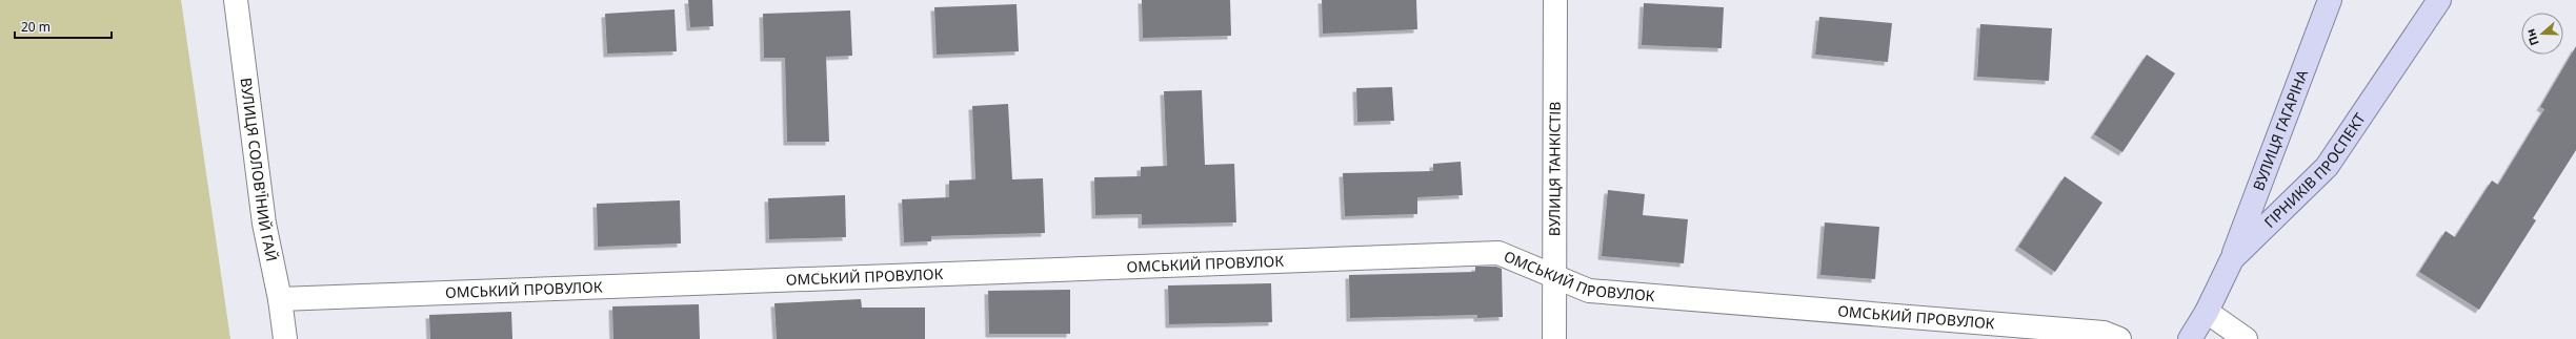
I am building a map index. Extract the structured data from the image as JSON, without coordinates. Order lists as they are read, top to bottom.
{
  "streets": {
    "main road": ["ВУЛИЦЯ ГАГАРІНА", "ГІРНИКІВ ПРОСПЕКТ"],
    "street": ["ВУЛИЦЯ ТАНКІСТІВ", "ВУЛИЦЯ СОЛОВ'ЇНИЙ ГАЙ", "ОМСЬКИЙ ПРОВУЛОК"]
  },
  "crossings": [
    ["ВУЛИЦЯ ГАГАРІНА", "ГІРНИКІВ ПРОСПЕКТ"],
    ["ВУЛИЦЯ ТАНКІСТІВ", "ОМСЬКИЙ ПРОВУЛОК"],
    ["ВУЛИЦЯ СОЛОВ'ЇНИЙ ГАЙ", "ОМСЬКИЙ ПРОВУЛОК"]
  ],
  "scale_bar": "20 m",
  "north": "left"
}
